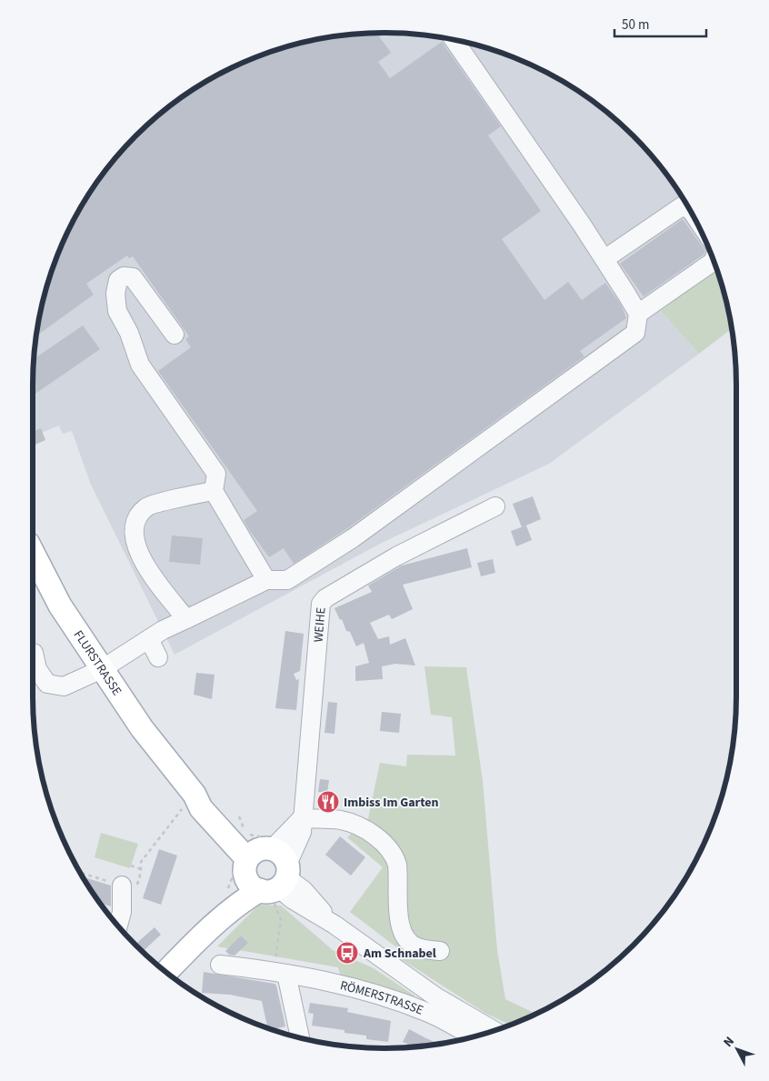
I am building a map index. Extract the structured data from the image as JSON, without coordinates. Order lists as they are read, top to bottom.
{
  "streets": {
    "main road": ["FLURSTRASSE"],
    "street": ["WEIHE", "RÖMERSTRASSE"]
  },
  "places": {
    "restaurant": ["Imbiss Im Garten"],
    "bus stop": ["Am Schnabel"]
  },
  "scale_bar": "50 m",
  "north": "top left"
}
